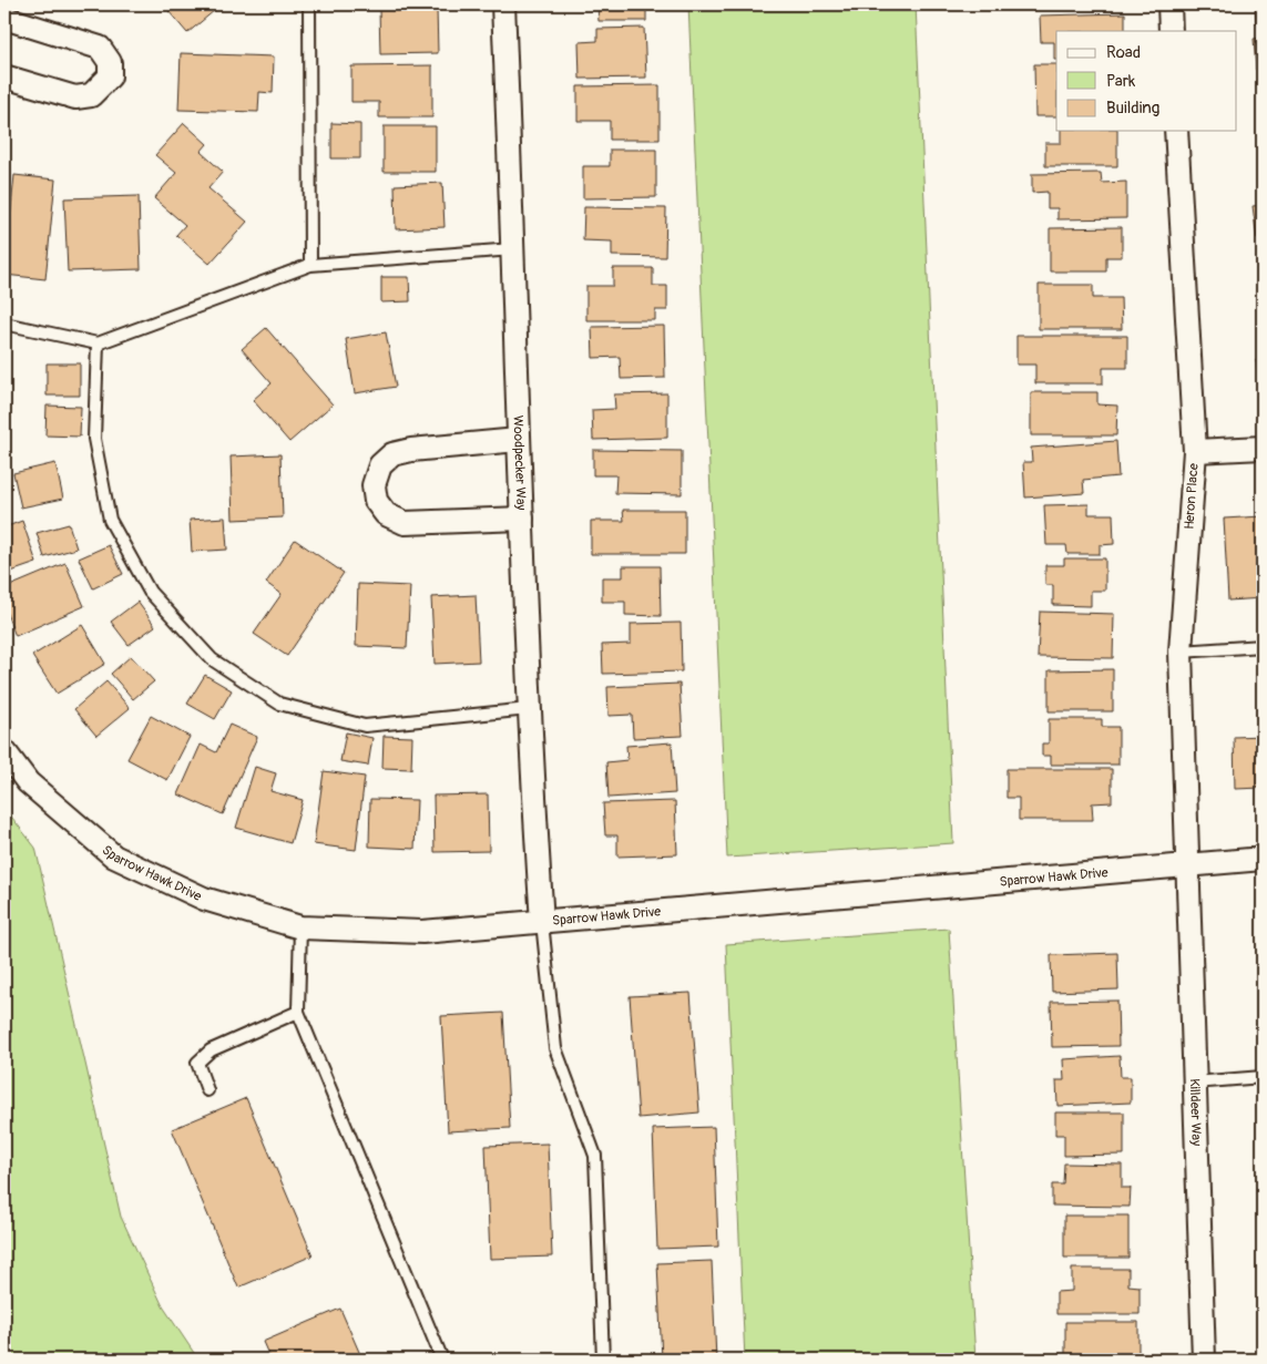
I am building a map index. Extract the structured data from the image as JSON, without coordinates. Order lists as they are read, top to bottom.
{
  "streets": {
    "street": [
      "Woodpecker Way",
      "Heron Place",
      "Sparrow Hawk Drive",
      "Killdeer Way"
    ]
  },
  "crossings": [
    ["Woodpecker Way", "Sparrow Hawk Drive"],
    ["Heron Place", "Sparrow Hawk Drive"],
    ["Heron Place", "Killdeer Way"],
    ["Sparrow Hawk Drive", "Killdeer Way"]
  ],
  "legend": ["Road", "Park", "Building"]
}
